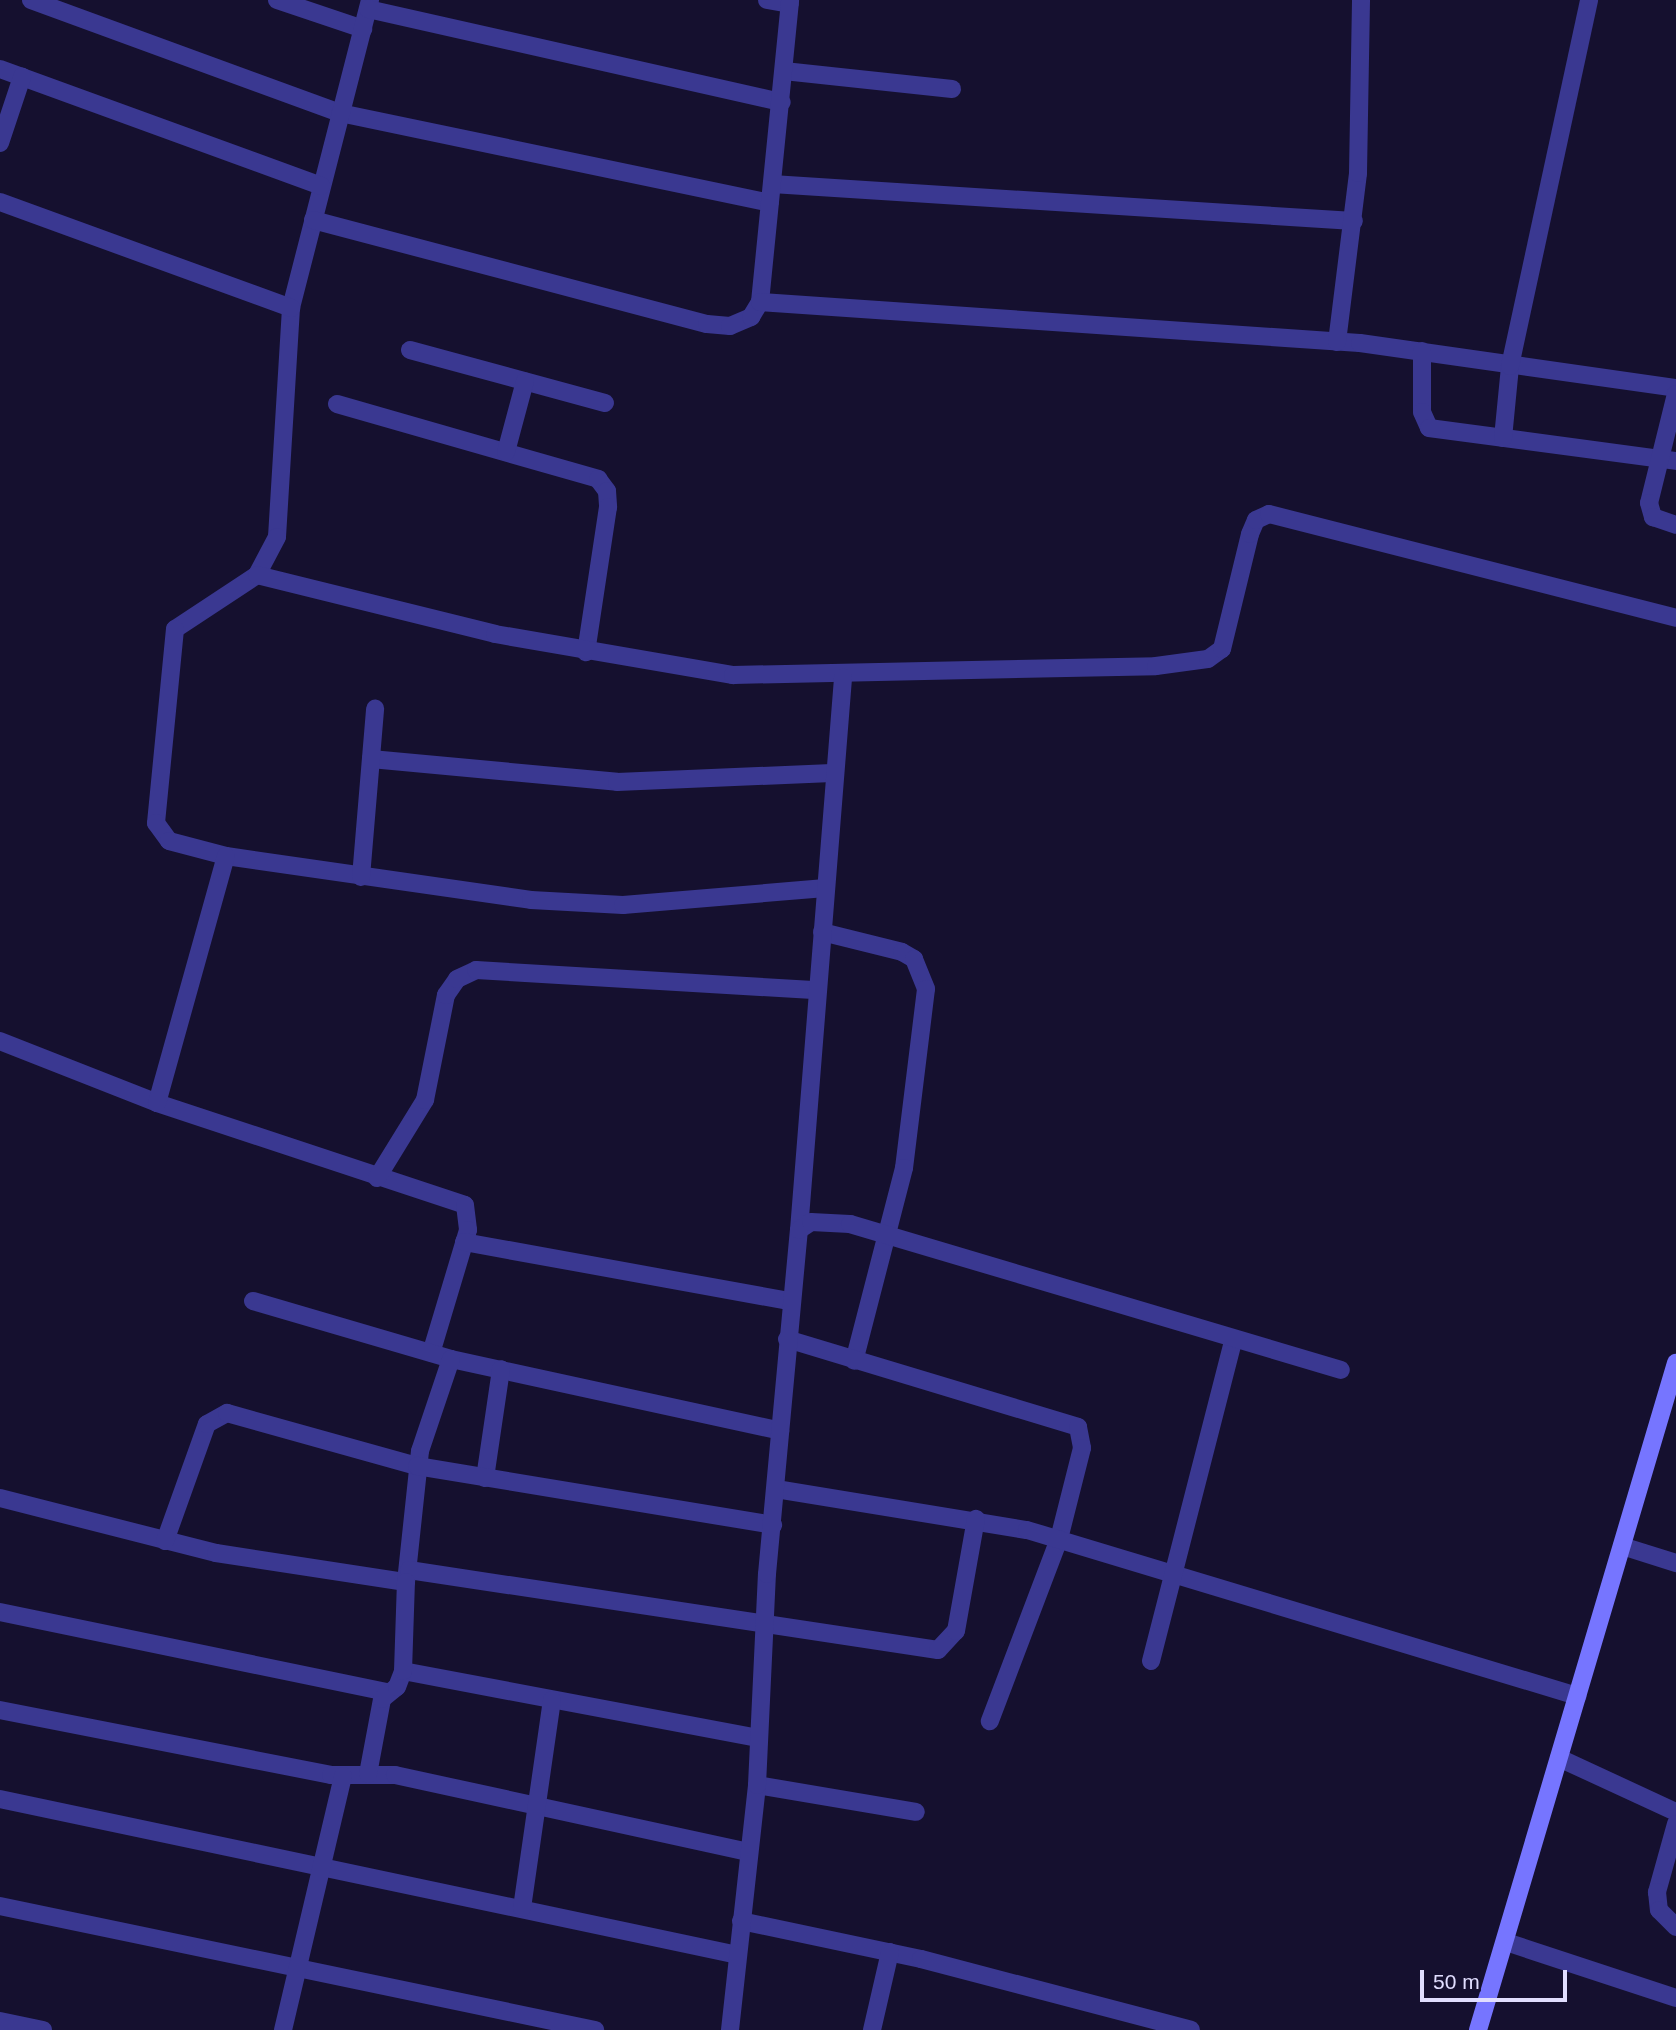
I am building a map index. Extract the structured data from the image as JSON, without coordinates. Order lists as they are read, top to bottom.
{
  "scale_bar": "50 m"
}
